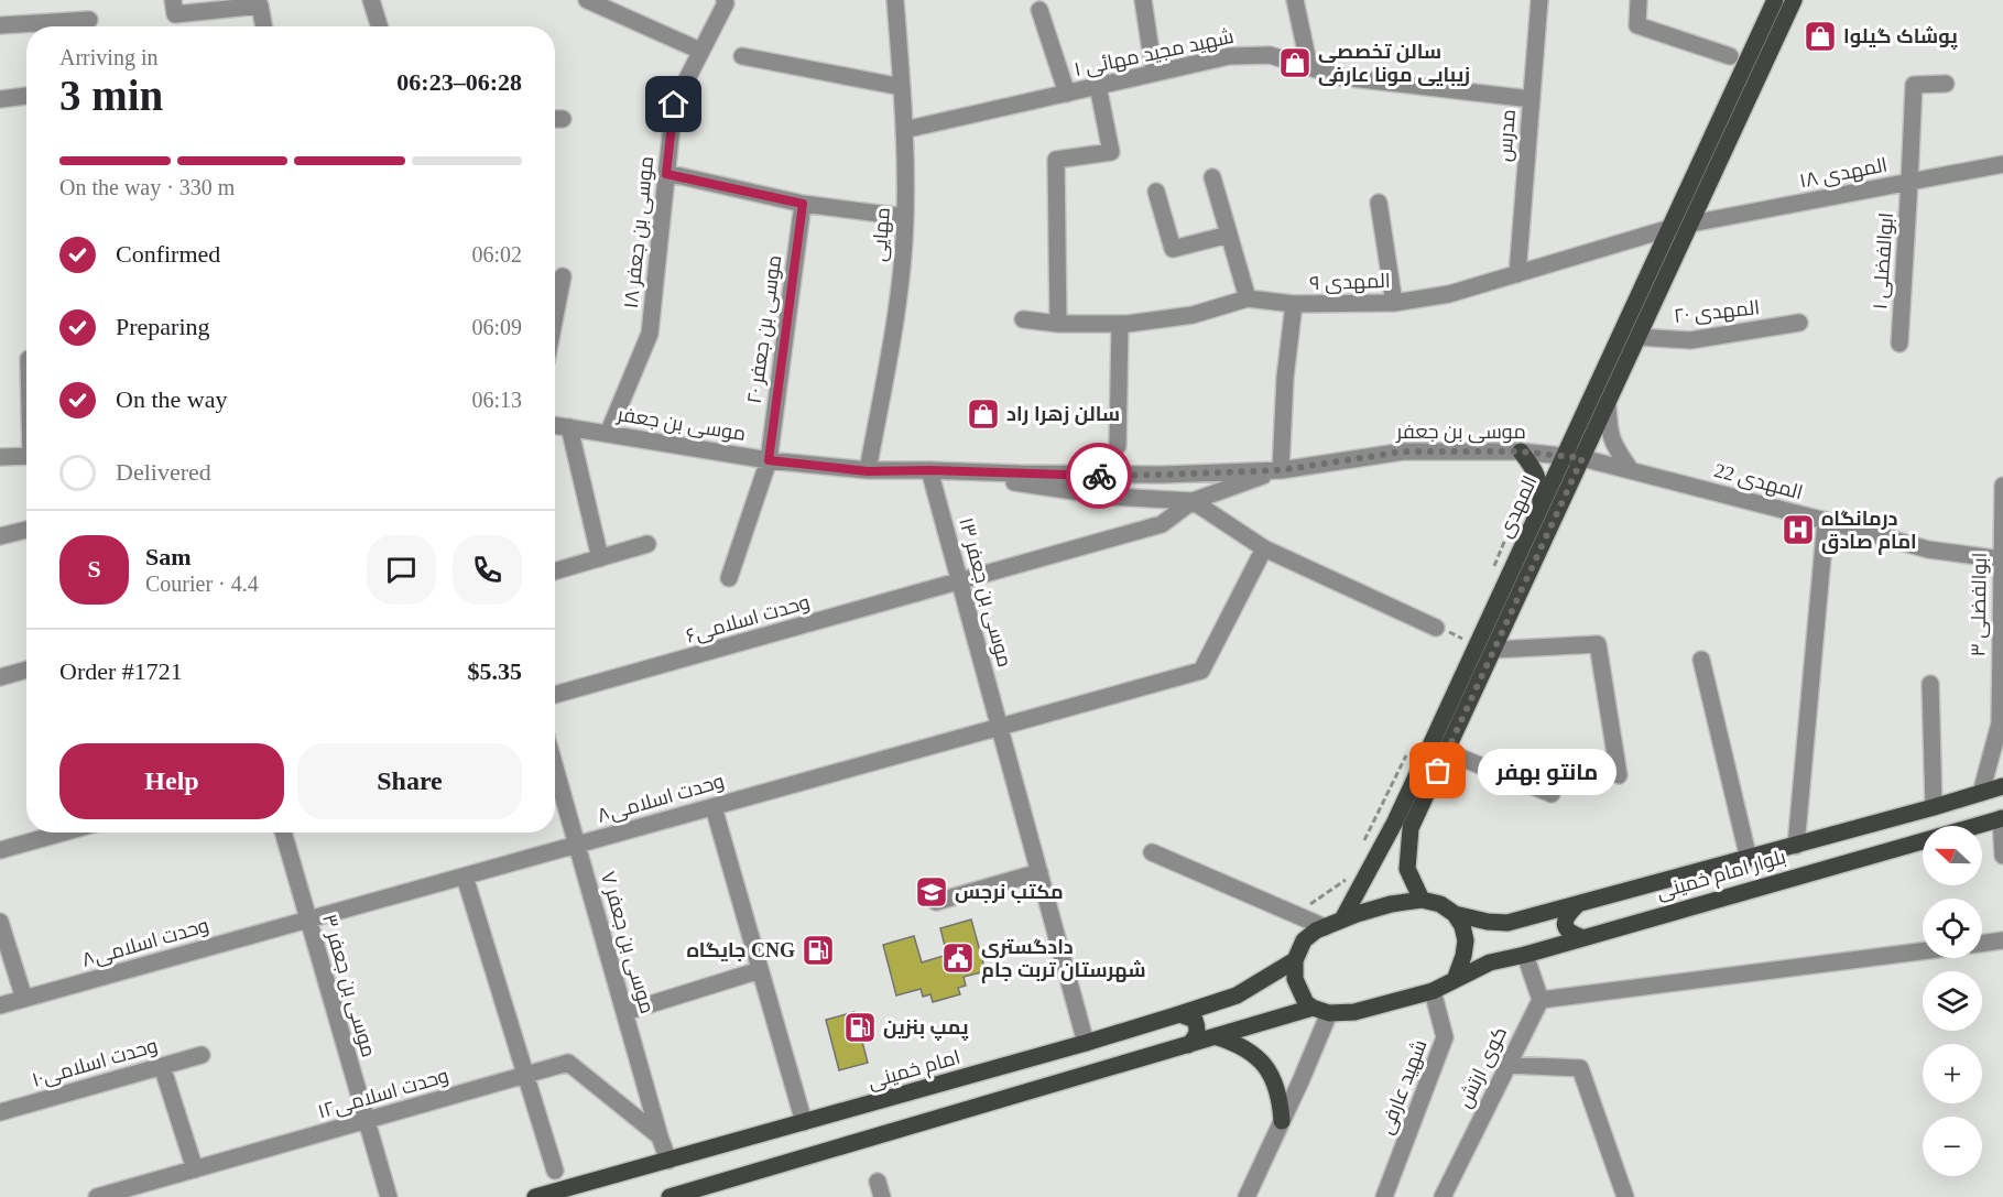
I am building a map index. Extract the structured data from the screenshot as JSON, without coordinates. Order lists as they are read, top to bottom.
{
  "streets": {
    "main road": ["المهدی", "بلوار امام خمینی", "امام خمینی"],
    "street": [
      "شهید مجید مهائی ۱",
      "مدرس",
      "المهدی ۱۸",
      "موسی بن جعفر ۱۸",
      "مهایی",
      "ابوالفضلی ۱",
      "المهدی ۹",
      "المهدی ۲۰",
      "موسی بن جعفر ۲۰",
      "موسی بن جعفر",
      "المهدی 22",
      "موسی بن جعفر ۱۳",
      "ابوالفضلی ۳",
      "وحدت اسلامی۶",
      "وحدت اسلامی۸",
      "موسی بن جعفر ۷",
      "موسی بن جعفر ۳",
      "وحدت اسلامی۱۰",
      "کوی ارتش",
      "شهید عارفی",
      "وحدت اسلامی۱۲"
    ]
  },
  "crossings": [
    ["شهید مجید مهائی ۱", "مدرس"],
    ["شهید مجید مهائی ۱", "مهایی"],
    ["مدرس", "المهدی ۹"],
    ["المهدی ۱۸", "ابوالفضلی ۱"],
    ["المهدی ۱۸", "المهدی"],
    ["موسی بن جعفر ۱۸", "موسی بن جعفر"],
    ["مهایی", "موسی بن جعفر"],
    ["المهدی ۹", "المهدی"],
    ["المهدی ۲۰", "المهدی"],
    ["موسی بن جعفر ۲۰", "موسی بن جعفر"],
    ["موسی بن جعفر", "المهدی 22"],
    ["موسی بن جعفر", "المهدی"],
    ["موسی بن جعفر", "موسی بن جعفر ۱۳"],
    ["موسی بن جعفر", "وحدت اسلامی۶"],
    ["المهدی 22", "المهدی"],
    ["المهدی 22", "ابوالفضلی ۳"],
    ["المهدی", "بلوار امام خمینی"],
    ["المهدی", "امام خمینی"],
    ["المهدی", "شهید عارفی"],
    ["موسی بن جعفر ۱۳", "وحدت اسلامی۶"],
    ["موسی بن جعفر ۱۳", "وحدت اسلامی۸"],
    ["موسی بن جعفر ۱۳", "امام خمینی"],
    ["ابوالفضلی ۳", "بلوار امام خمینی"],
    ["وحدت اسلامی۸", "موسی بن جعفر ۷"],
    ["وحدت اسلامی۸", "موسی بن جعفر ۳"],
    ["بلوار امام خمینی", "امام خمینی"],
    ["بلوار امام خمینی", "شهید عارفی"],
    ["موسی بن جعفر ۷", "امام خمینی"],
    ["موسی بن جعفر ۷", "وحدت اسلامی۱۲"],
    ["موسی بن جعفر ۳", "وحدت اسلامی۱۲"],
    ["امام خمینی", "شهید عارفی"]
  ],
  "places": {
    "shop": ["پوشاک گیلوا", "سالن تخصصی زیبایی مونا عارفی", "سالن زهرا راد"],
    "hospital": ["درمانگاه امام صادق"],
    "other": ["مانتو بهفر"],
    "school or university": ["مكتب نرجس"],
    "fuel station": ["جایگاه CNG", "پمپ بنزین"],
    "public building": ["دادگستری شهرستان تربت جام"]
  },
  "north": "left",
  "page": {
    "heading": ["3 min", "Arriving in", "06:23–06:28"],
    "panel": [
      "Sam",
      "Courier · 4.4",
      "Order #1721",
      "$5.35"
    ],
    "bar": "On the way · 330 m",
    "list": [
      ["Confirmed", "06:02"],
      ["Preparing", "06:09"],
      ["On the way", "06:13"],
      "Delivered"
    ],
    "round": "S",
    "buttons": ["Help", "Share"],
    "bubble": "مانتو بهفر",
    "map_buttons": ["+", "−"]
  }
}
